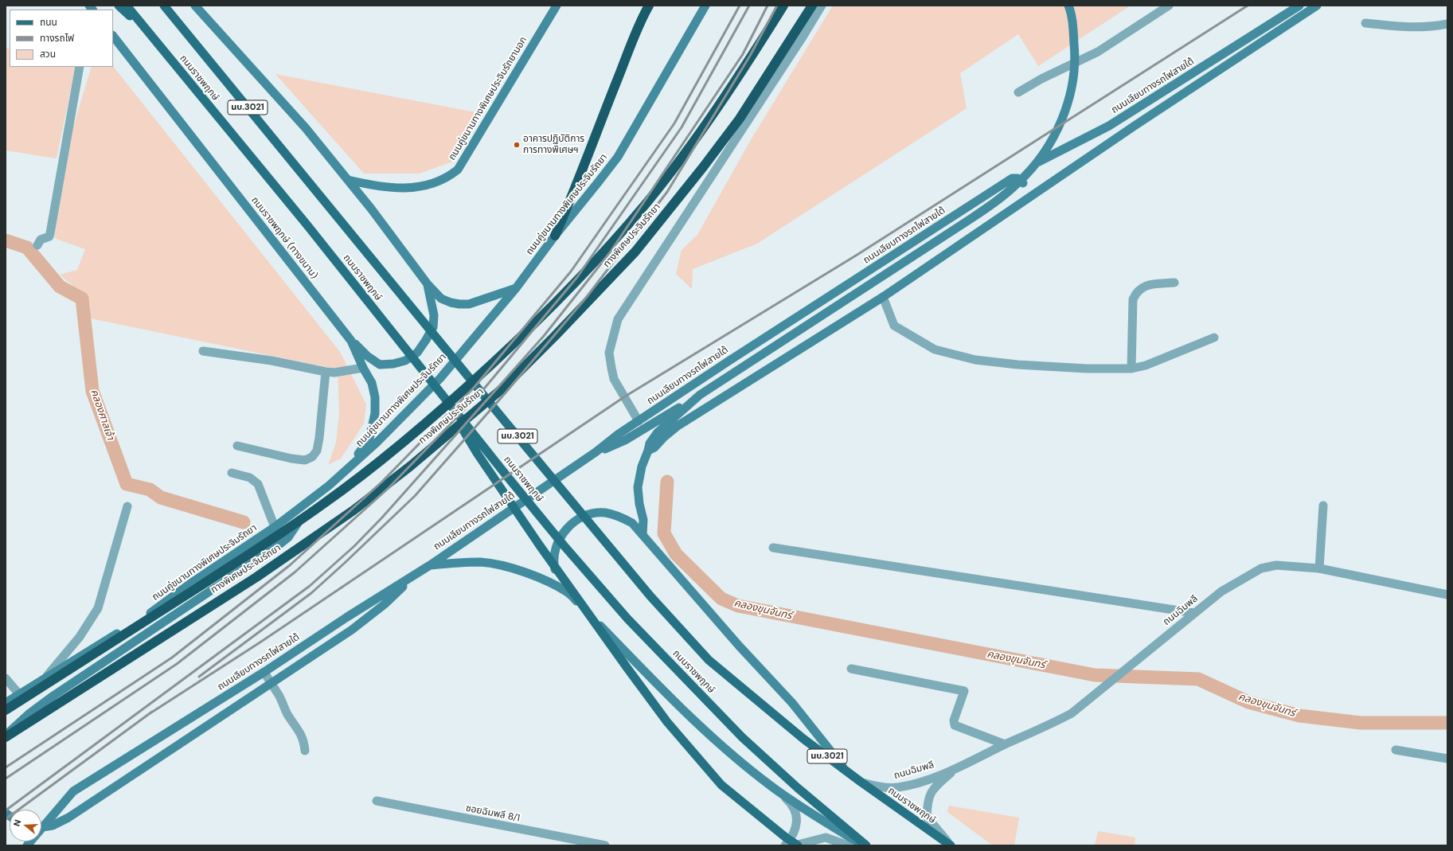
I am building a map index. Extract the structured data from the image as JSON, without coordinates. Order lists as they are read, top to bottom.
{
  "streets": {
    "highway": ["ทางพิเศษประจิมรัถยา"],
    "main road": [
      "ถนนราชพฤกษ์",
      "ถนนเลียบทางรถไฟสายใต้",
      "ถนนคู่ขนานทางพิเศษประจิมรัถยานอก",
      "นบ.3021",
      "ถนนคู่ขนานทางพิเศษประจิมรัถยา",
      "ถนนราชพฤกษ์ (ทางขนาน)"
    ],
    "street": ["ถนนฉิมพลี", "ซอยฉิมพลี 8/1"]
  },
  "crossings": [
    ["ถนนราชพฤกษ์", "ถนนฉิมพลี"],
    ["ถนนคู่ขนานทางพิเศษประจิมรัถยานอก", "นบ.3021"],
    ["ถนนคู่ขนานทางพิเศษประจิมรัถยา", "ถนนราชพฤกษ์ (ทางขนาน)"]
  ],
  "water": ["คลองศาลเจ้า", "คลองขุนจันทร์"],
  "places": ["อาคารปฏิบัติการ การทางพิเศษฯ"],
  "legend": ["ถนน", "ทางรถไฟ", "สวน"],
  "north": "left"
}
